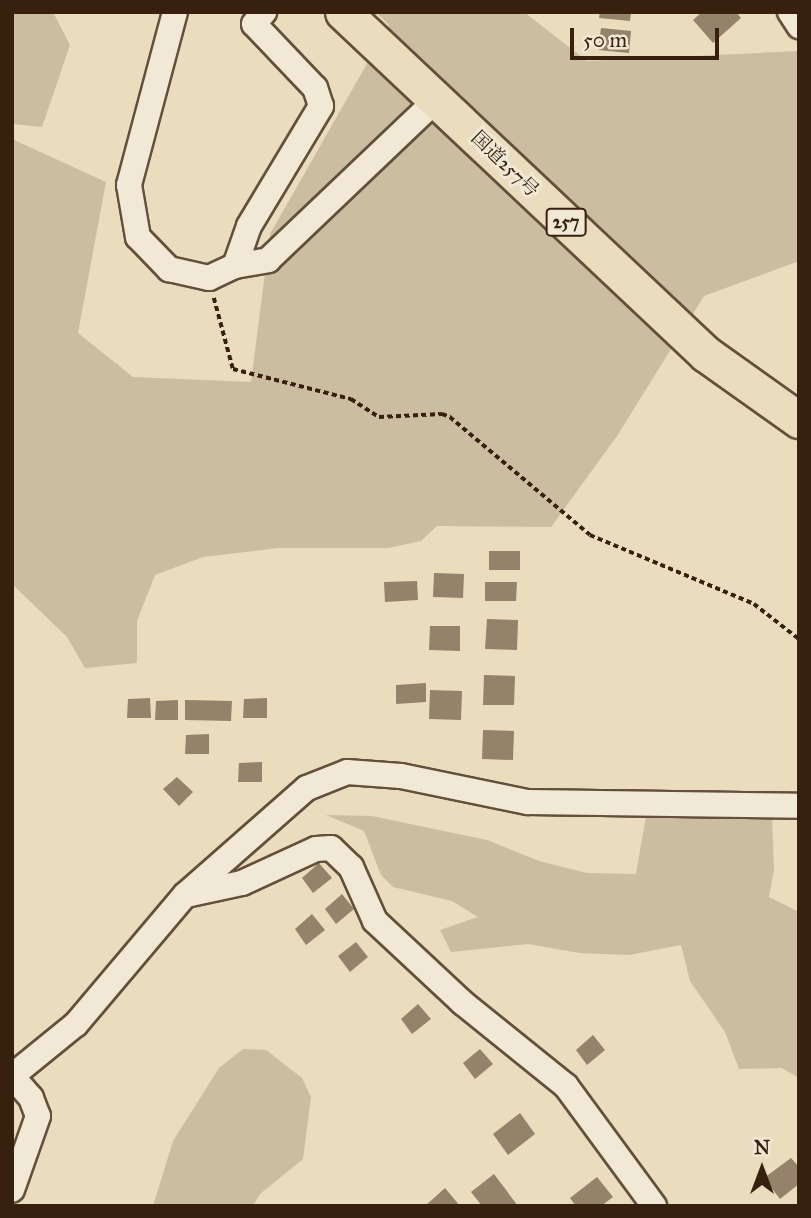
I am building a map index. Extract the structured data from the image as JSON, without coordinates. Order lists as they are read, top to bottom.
{
  "streets": {
    "highway": ["国道257号", "257"]
  },
  "scale_bar": "50 m",
  "north": "top"
}
